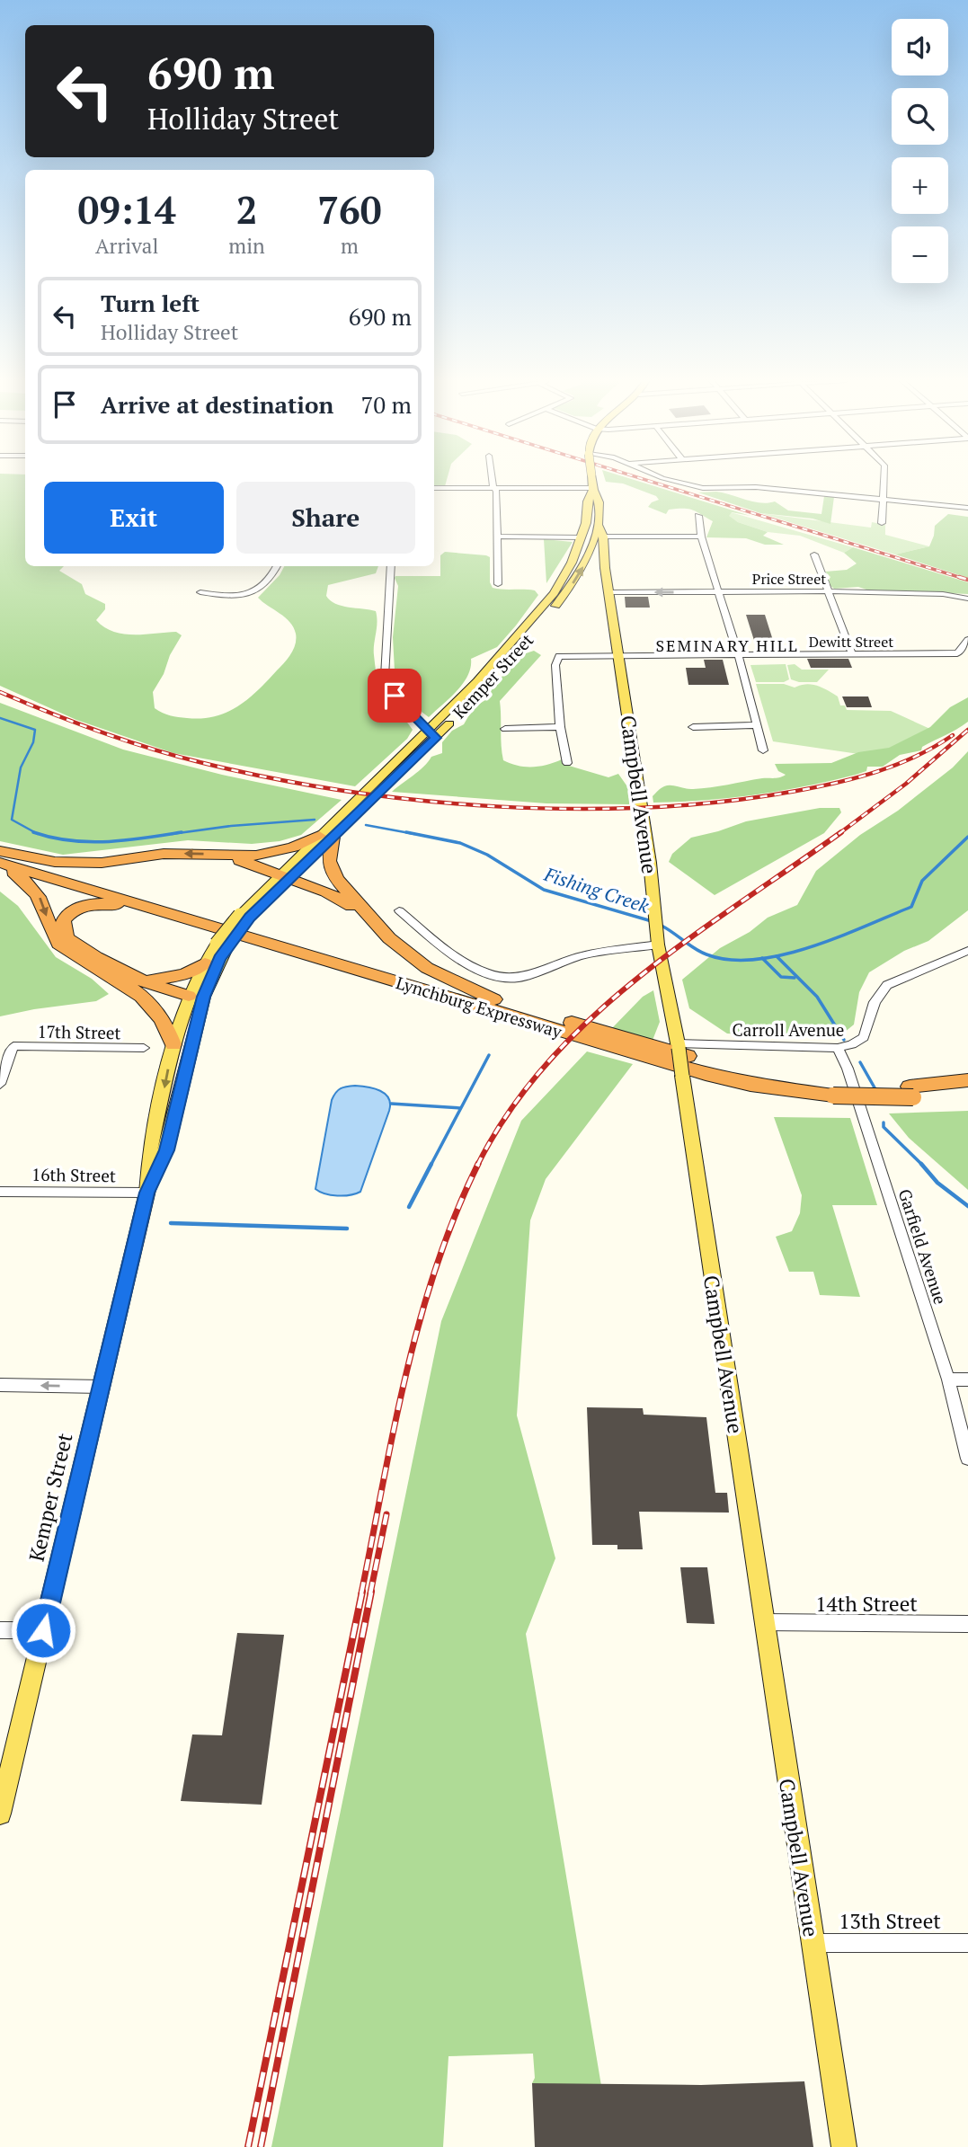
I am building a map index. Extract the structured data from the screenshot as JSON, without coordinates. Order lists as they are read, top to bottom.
{
  "streets": {
    "highway": ["Lynchburg Expressway"],
    "main road": ["Kemper Street", "Campbell Avenue"],
    "street": [
      "Price Street",
      "Dewitt Street",
      "Carroll Avenue",
      "17th Street",
      "16th Street",
      "Garfield Avenue",
      "14th Street",
      "13th Street"
    ]
  },
  "crossings": [
    ["Price Street", "Campbell Avenue"],
    ["Dewitt Street", "Campbell Avenue"],
    ["Kemper Street", "Campbell Avenue"],
    ["Kemper Street", "16th Street"],
    ["Campbell Avenue", "Carroll Avenue"],
    ["Campbell Avenue", "14th Street"],
    ["Campbell Avenue", "13th Street"],
    ["Carroll Avenue", "Garfield Avenue"]
  ],
  "districts": ["SEMINARY HILL"],
  "water": ["Fishing Creek"],
  "page": {
    "map_buttons": ["+", "−"],
    "turn": ["690 m", "Holliday Street"],
    "eta": [
      "09:14",
      "Arrival",
      "2",
      "min",
      "760",
      "m"
    ],
    "list": [
      {
        "name": "Turn left",
        "note": "Holliday Street",
        "value": "690 m"
      },
      {
        "name": "Arrive at destination",
        "value": "70 m"
      }
    ],
    "buttons": ["Exit", "Share"]
  }
}
